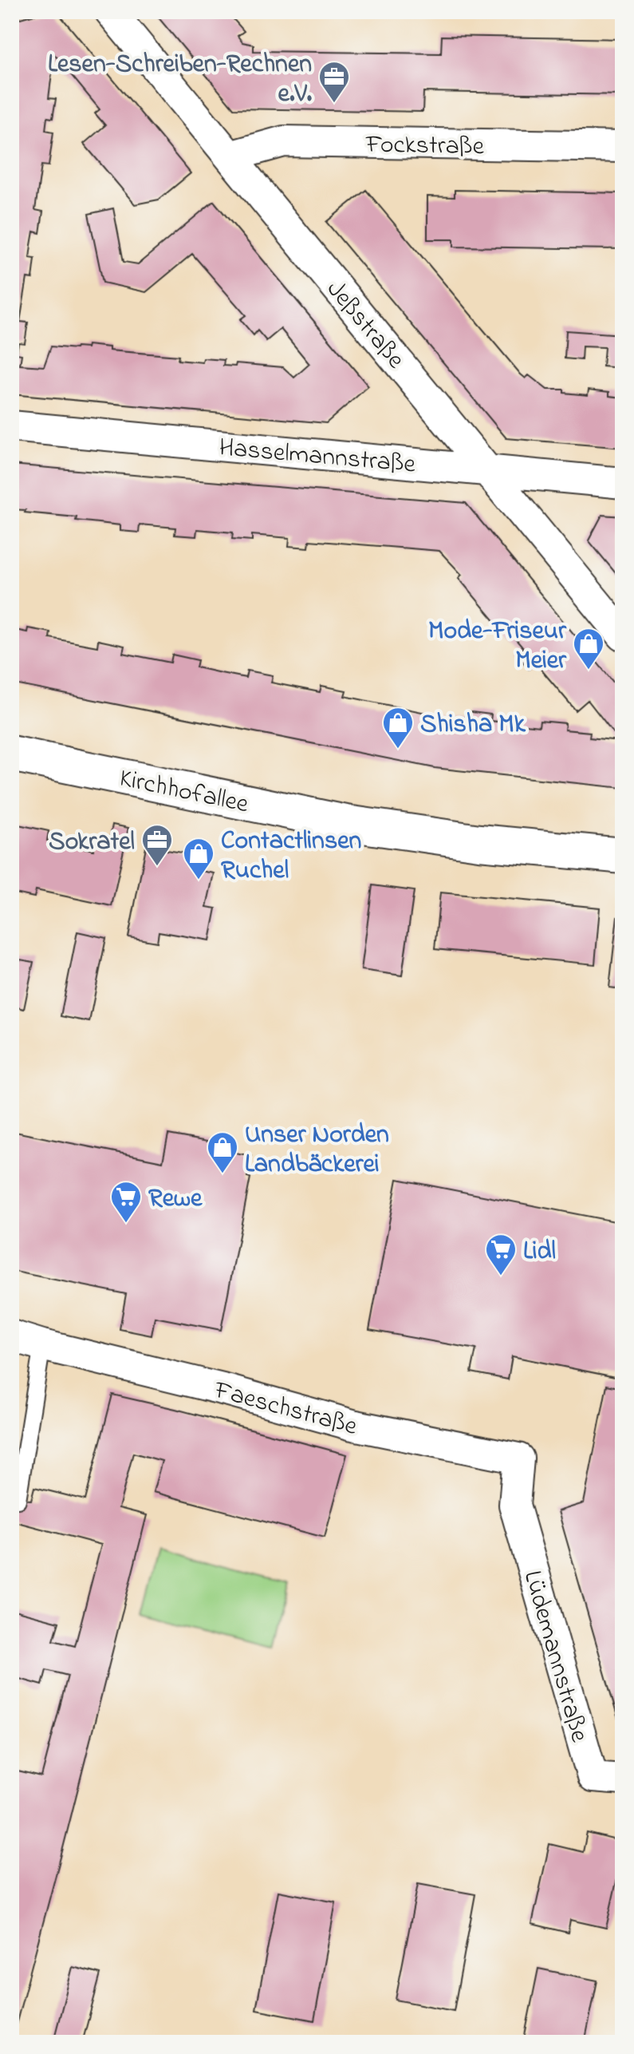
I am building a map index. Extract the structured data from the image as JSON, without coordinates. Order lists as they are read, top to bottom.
{
  "streets": {
    "street": [
      "Fockstraße",
      "Jeßstraße",
      "Hasselmannstraße",
      "Kirchhofallee",
      "Faeschstraße",
      "Lüdemannstraße"
    ]
  },
  "crossings": [
    ["Fockstraße", "Jeßstraße"],
    ["Jeßstraße", "Hasselmannstraße"],
    ["Faeschstraße", "Lüdemannstraße"]
  ],
  "places": {
    "office": ["Lesen-Schreiben-Rechnen e.V.", "Sokratel"],
    "shop": [
      "Mode-Friseur Meier",
      "Shisha Mk",
      "Contactlinsen Ruchel",
      "Unser Norden Landbäckerei"
    ],
    "supermarket": ["Rewe", "Lidl"]
  }
}
